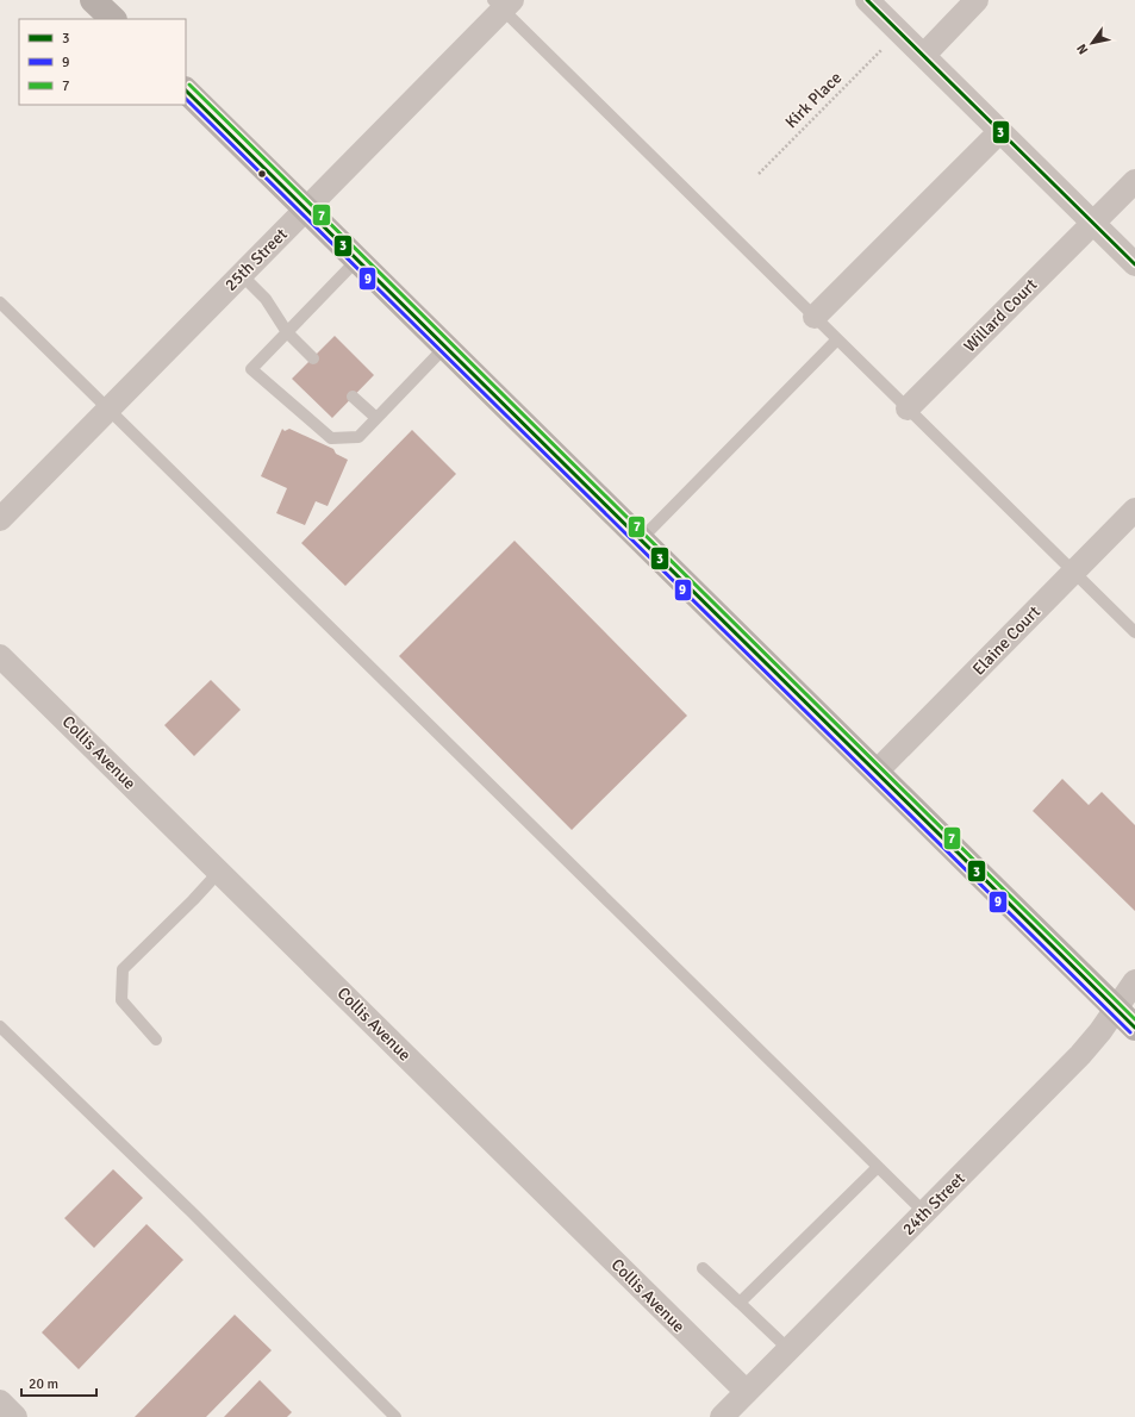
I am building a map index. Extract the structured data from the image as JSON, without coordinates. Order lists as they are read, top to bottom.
{
  "streets": {
    "street": [
      "25th Street",
      "Willard Court",
      "Elaine Court",
      "Collis Avenue",
      "24th Street"
    ],
    "path": ["Kirk Place"]
  },
  "crossings": [
    ["Collis Avenue", "24th Street"]
  ],
  "lines": ["transit line 3", "transit line 7", "transit line 9"],
  "legend": ["3", "9", "7"],
  "scale_bar": "20 m",
  "north": "bottom left"
}
